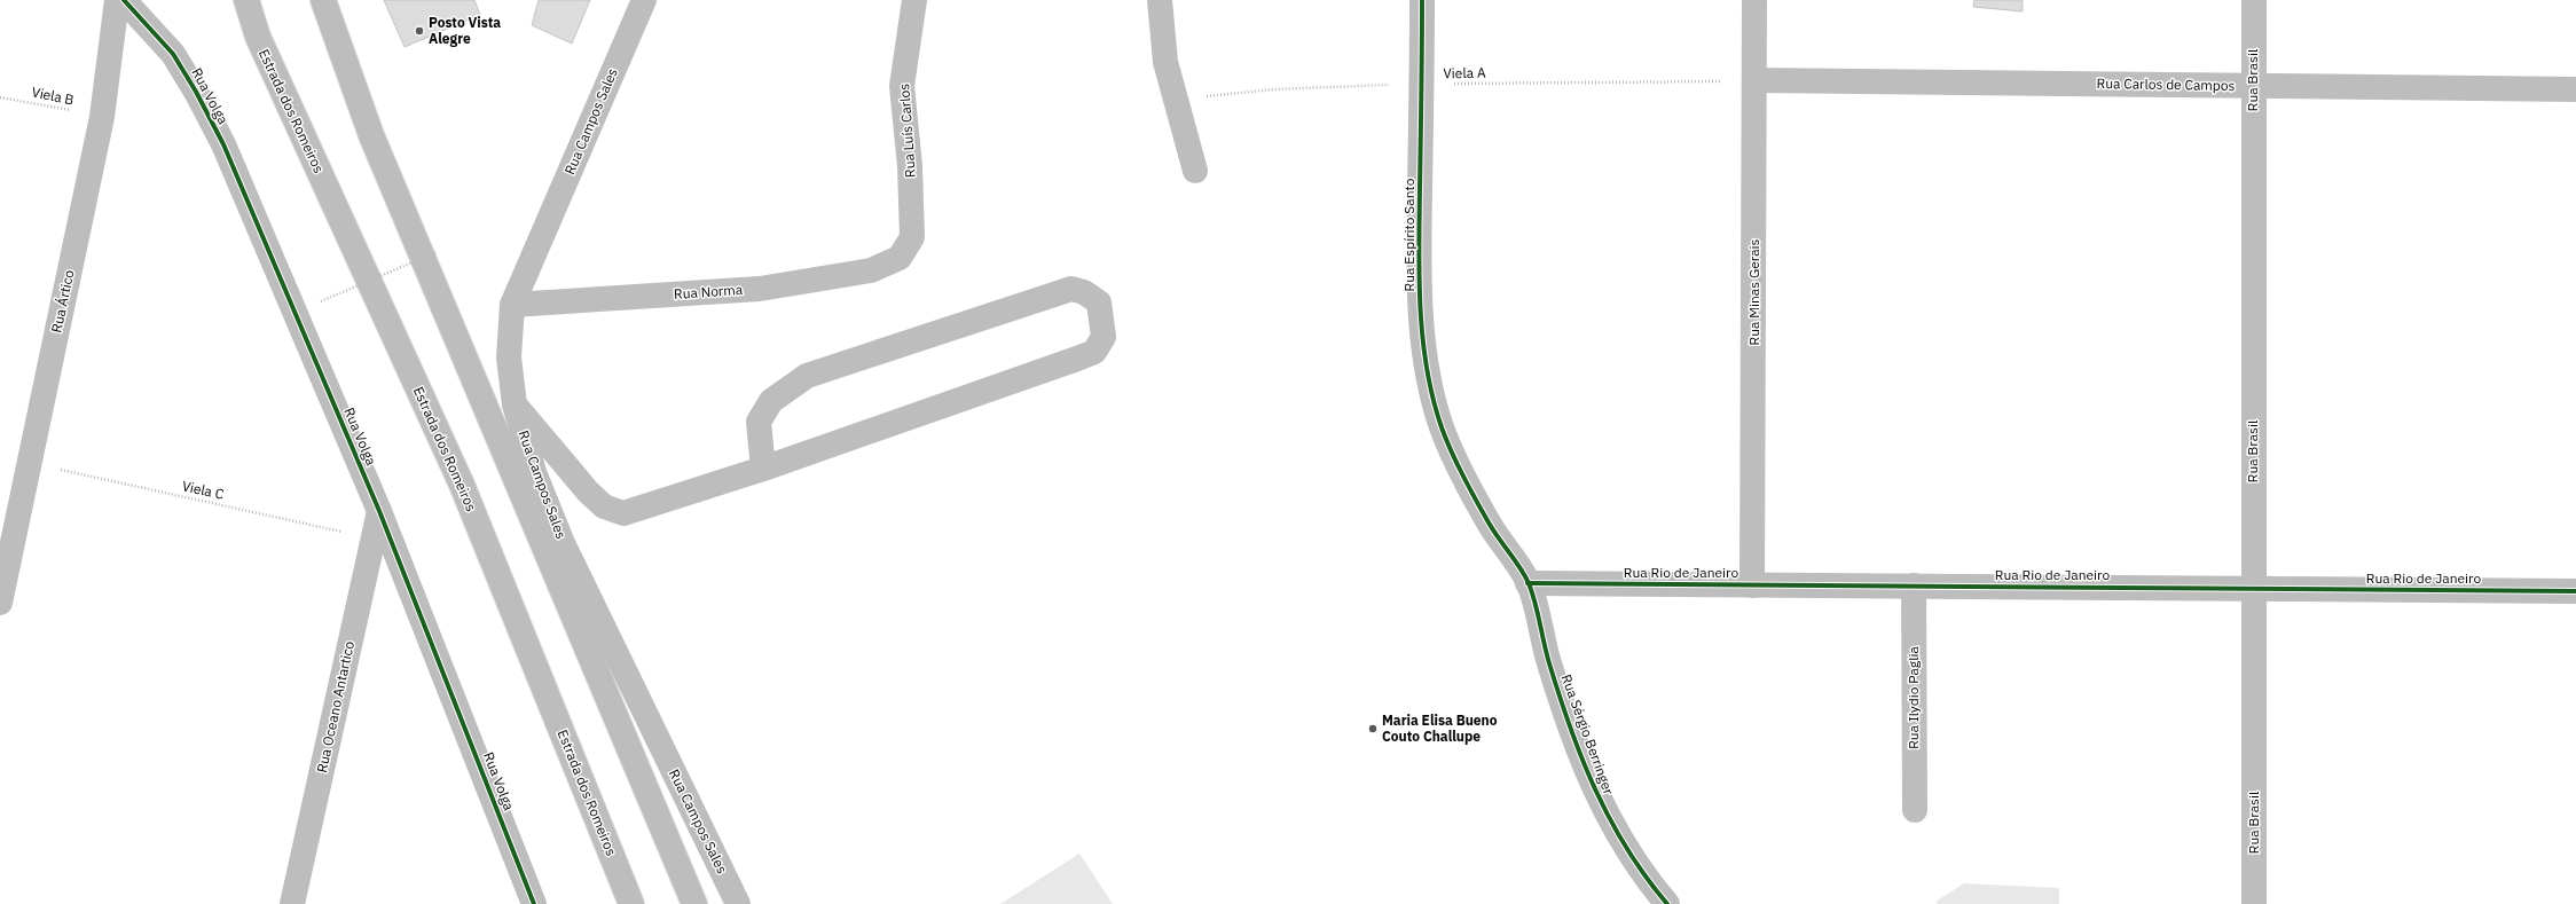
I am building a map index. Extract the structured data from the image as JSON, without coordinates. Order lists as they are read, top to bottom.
{
  "streets": {
    "street": [
      "Rua Brasil",
      "Rua Carlos de Campos",
      "Rua Volga",
      "Estrada dos Romeiros",
      "Rua Campos Sales",
      "Rua Luís Carlos",
      "Rua Espírito Santo",
      "Rua Norma",
      "Rua Minas Gerais",
      "Rua Ártico",
      "Rua Rio de Janeiro",
      "Rua Ilydio Paglia",
      "Rua Oceano Antartico",
      "Rua Sérgio Berringer"
    ],
    "path": ["Viela A", "Viela B", "Viela C"]
  },
  "crossings": [
    ["Viela A", "Rua Carlos de Campos"],
    ["Viela A", "Rua Espírito Santo"],
    ["Viela A", "Rua Minas Gerais"],
    ["Rua Brasil", "Rua Carlos de Campos"],
    ["Rua Brasil", "Rua Rio de Janeiro"],
    ["Rua Carlos de Campos", "Rua Minas Gerais"],
    ["Viela B", "Rua Ártico"],
    ["Rua Volga", "Rua Oceano Antartico"],
    ["Rua Campos Sales", "Rua Norma"],
    ["Rua Luís Carlos", "Rua Norma"],
    ["Rua Espírito Santo", "Rua Rio de Janeiro"],
    ["Rua Espírito Santo", "Rua Sérgio Berringer"],
    ["Rua Minas Gerais", "Rua Rio de Janeiro"],
    ["Rua Ártico", "Viela C"],
    ["Viela C", "Rua Oceano Antartico"],
    ["Rua Rio de Janeiro", "Rua Ilydio Paglia"],
    ["Rua Rio de Janeiro", "Rua Sérgio Berringer"]
  ],
  "places": ["Posto Vista Alegre", "Maria Elisa Bueno Couto Challupe"]
}
